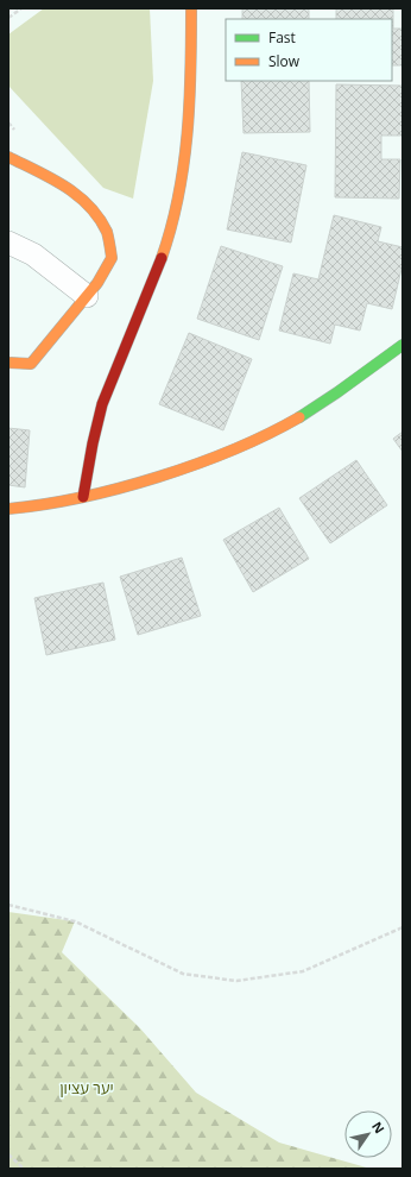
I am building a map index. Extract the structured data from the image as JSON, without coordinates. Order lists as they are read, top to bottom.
{
  "parks": ["יער עציון"],
  "legend": ["Fast", "Slow"],
  "north": "top right"
}
